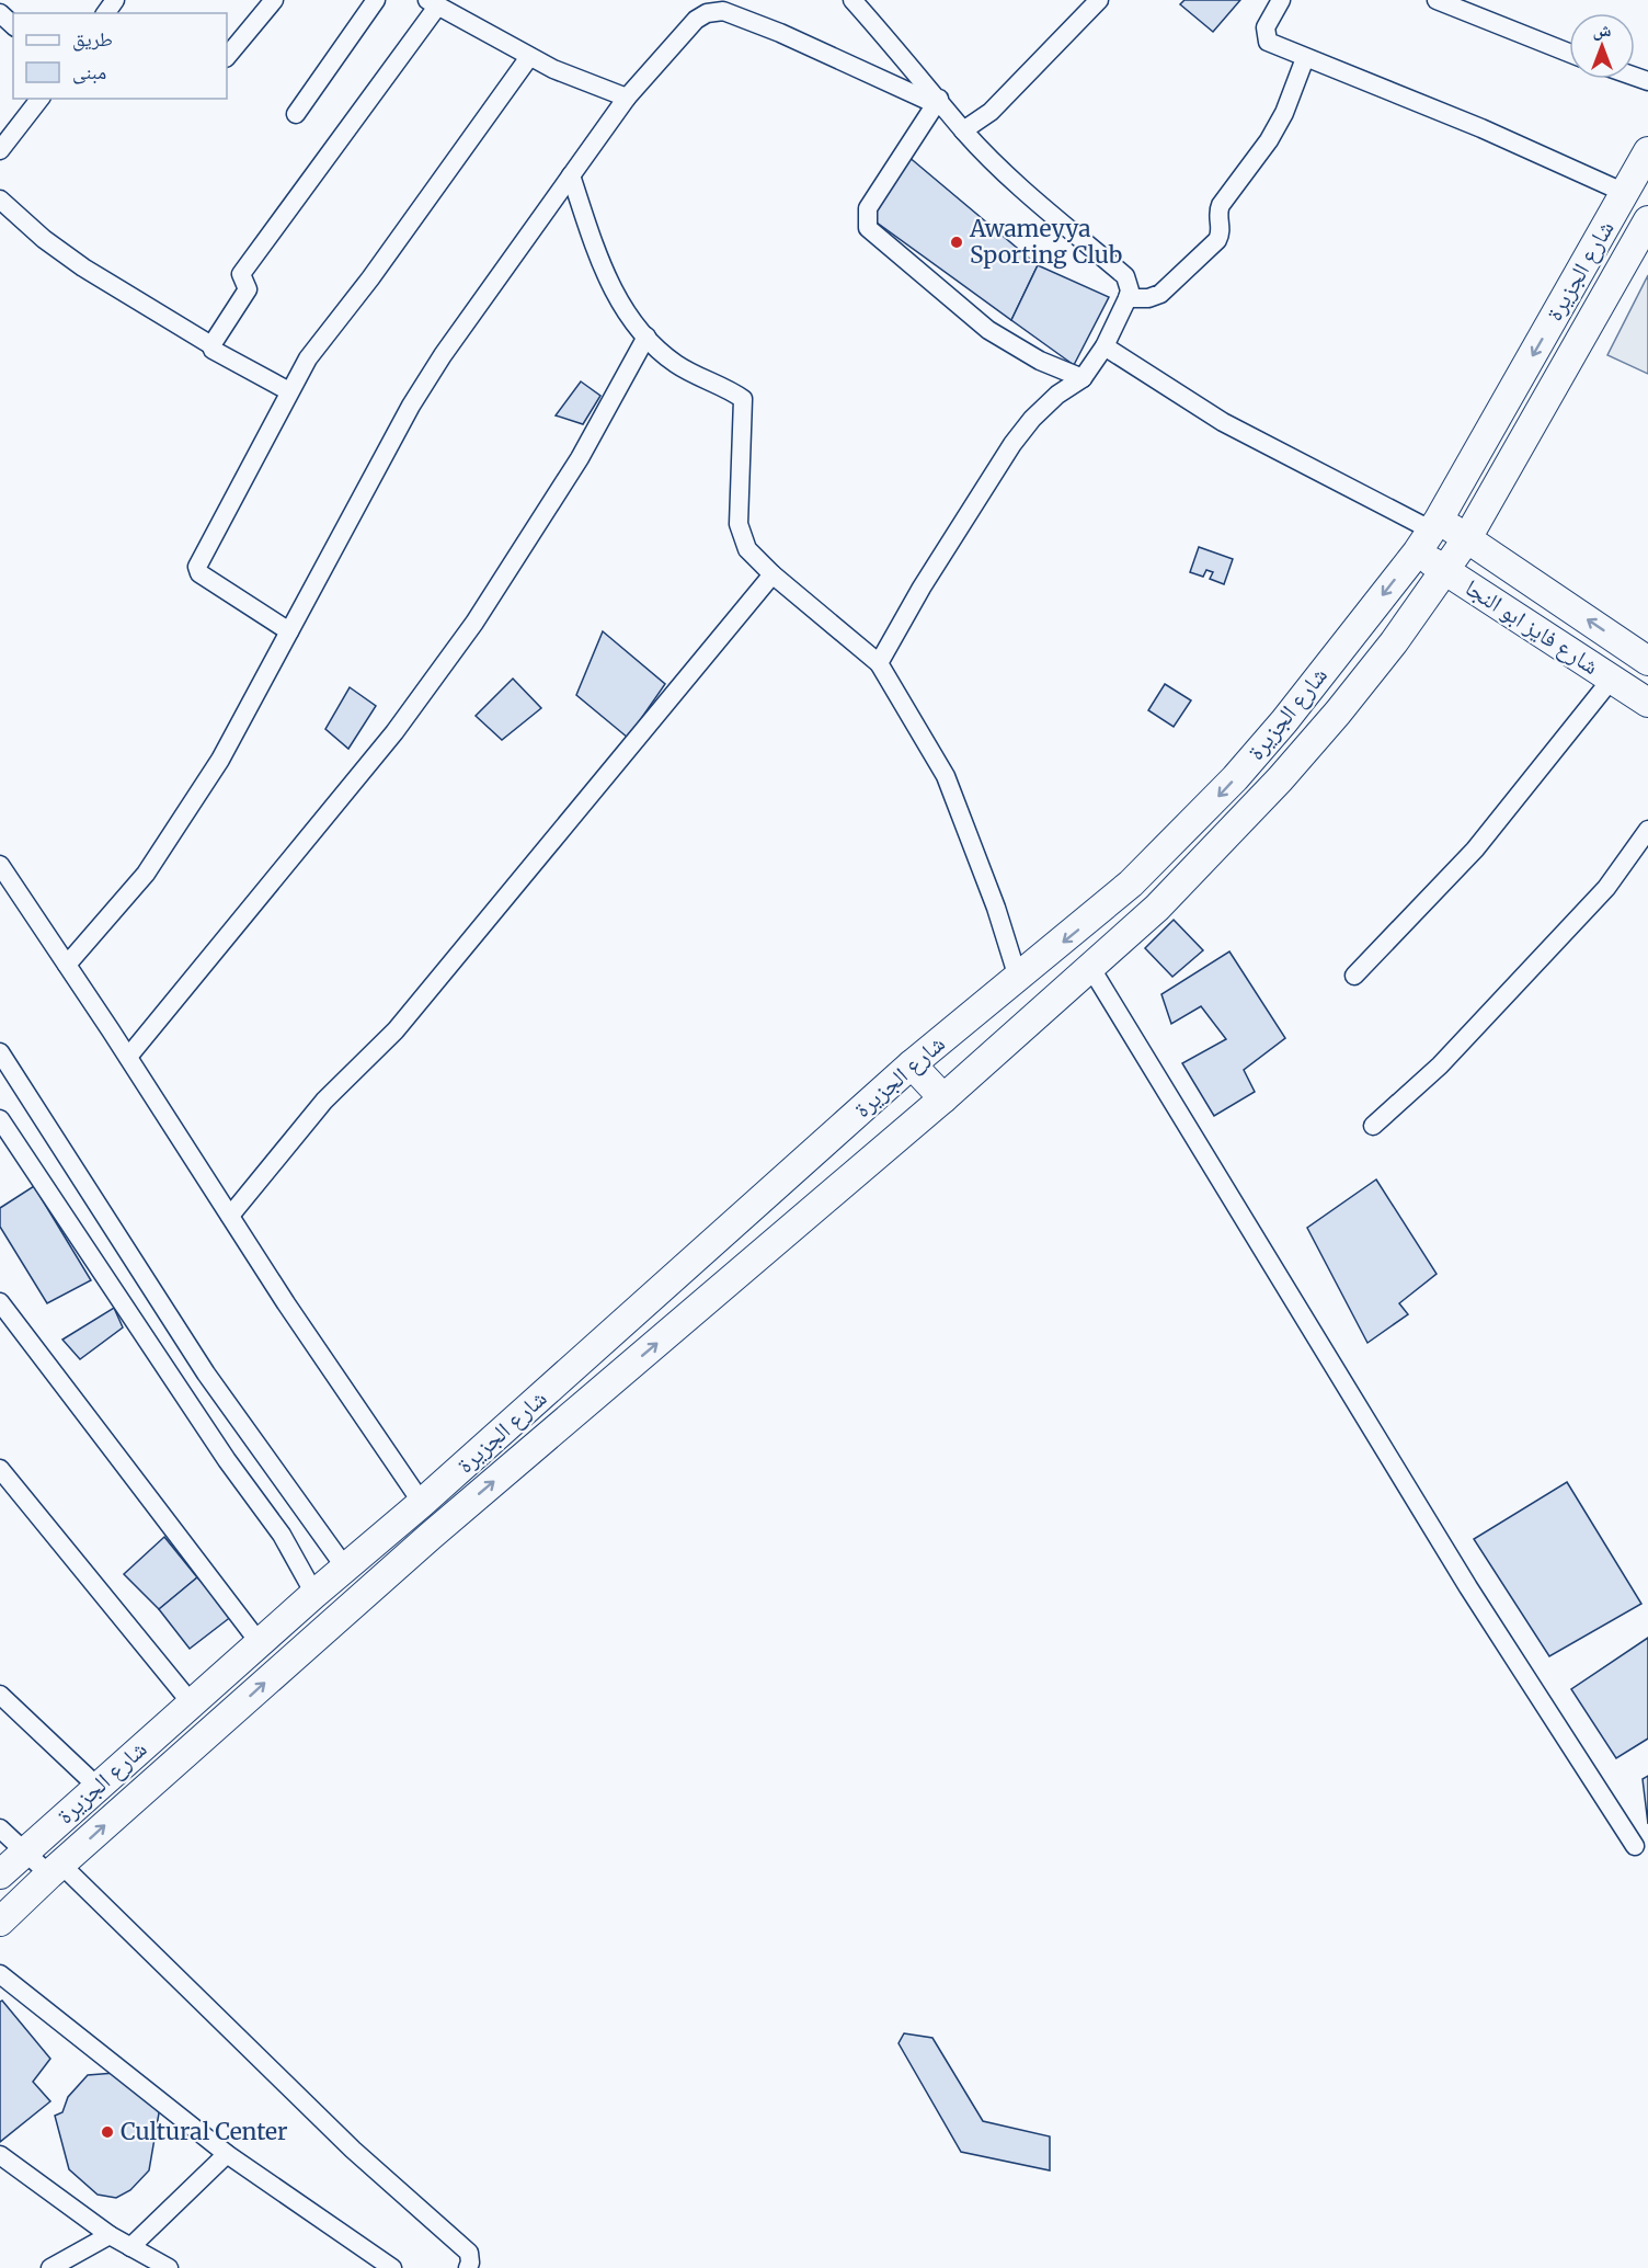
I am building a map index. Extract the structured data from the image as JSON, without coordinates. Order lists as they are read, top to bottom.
{
  "streets": {
    "main road": ["شارع الجزيرة", "شارع فايز ابو النجا"]
  },
  "crossings": [
    ["شارع الجزيرة", "شارع فايز ابو النجا"]
  ],
  "places": ["Awameyya Sporting Club", "Cultural Center"],
  "legend": ["طريق", "مبنى"],
  "north": "top"
}
